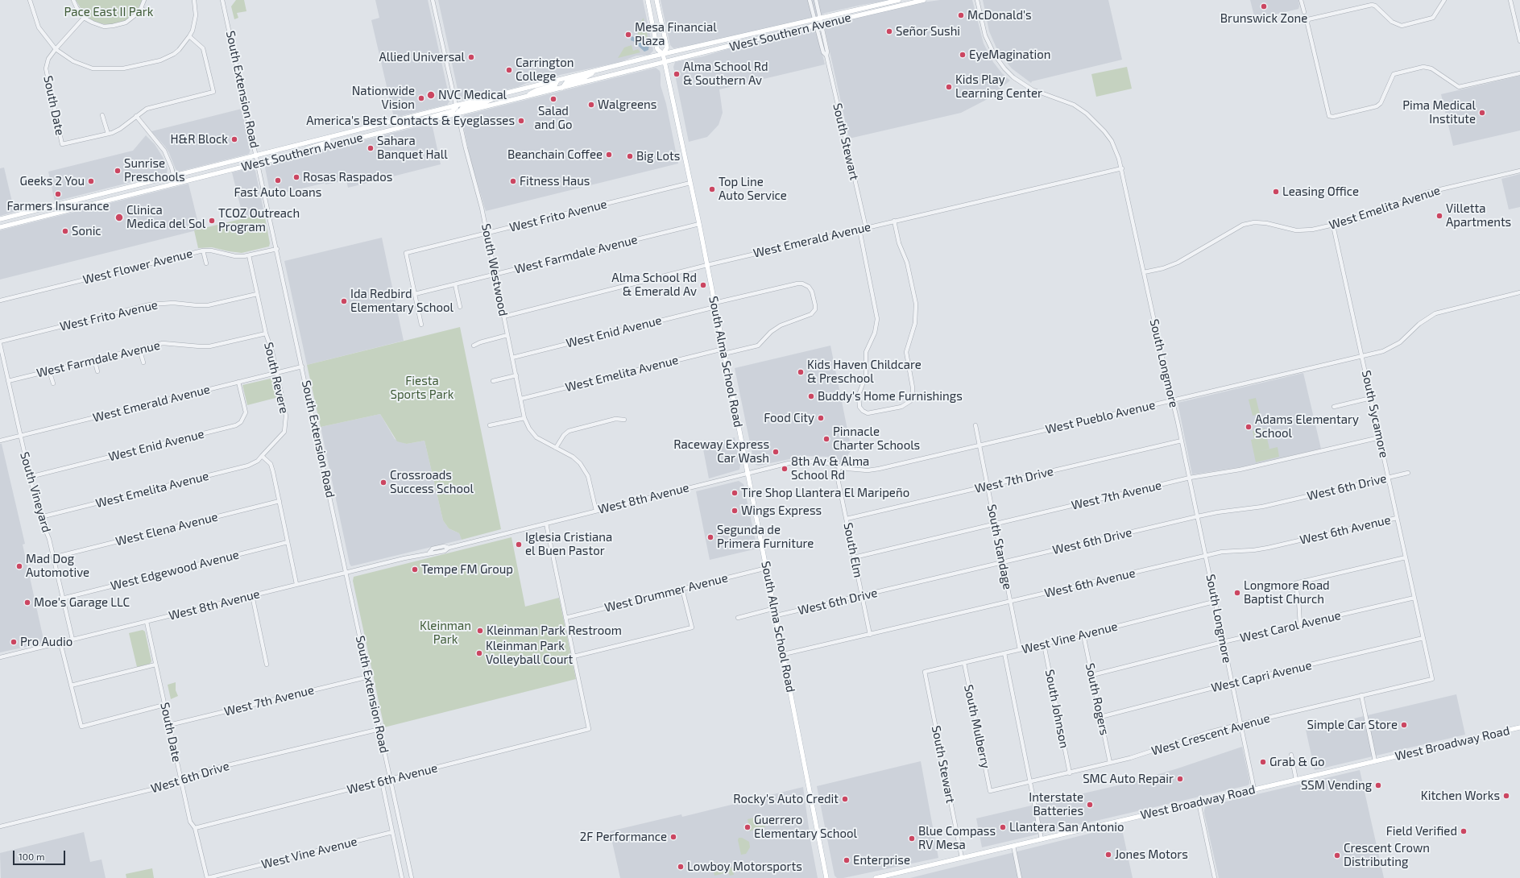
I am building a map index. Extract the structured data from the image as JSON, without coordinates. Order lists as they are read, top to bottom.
{
  "streets": {
    "main road": ["West Southern Avenue", "South Alma School Road", "West Broadway Road"],
    "street": [
      "South Extension Road",
      "South Date",
      "South Stewart",
      "West Emelita Avenue",
      "West Frito Avenue",
      "West Emerald Avenue",
      "West Farmdale Avenue",
      "West Flower Avenue",
      "South Westwood",
      "West Enid Avenue",
      "South Longmore",
      "South Revere",
      "South Sycamore",
      "West Pueblo Avenue",
      "West 7th Drive",
      "West 6th Drive",
      "South Vineyard",
      "West 7th Avenue",
      "West 8th Avenue",
      "West Elena Avenue",
      "West 6th Avenue",
      "South Standage",
      "South Elm",
      "West Edgewood Avenue",
      "West Drummer Avenue",
      "West Carol Avenue",
      "West Vine Avenue",
      "West Capri Avenue",
      "South Rogers",
      "South Johnson",
      "South Mulberry",
      "West Crescent Avenue"
    ]
  },
  "crossings": [
    ["West Southern Avenue", "South Extension Road"],
    ["West Southern Avenue", "South Stewart"],
    ["West Southern Avenue", "South Westwood"],
    ["West Southern Avenue", "South Alma School Road"],
    ["South Extension Road", "West Emerald Avenue"],
    ["South Extension Road", "West Flower Avenue"],
    ["South Extension Road", "West 6th Drive"],
    ["South Extension Road", "West 7th Avenue"],
    ["South Extension Road", "West 8th Avenue"],
    ["South Extension Road", "West 6th Avenue"],
    ["South Date", "West 6th Drive"],
    ["South Date", "West 7th Avenue"],
    ["South Date", "West 8th Avenue"],
    ["South Date", "West 6th Avenue"],
    ["South Date", "West Vine Avenue"],
    ["South Stewart", "West Emerald Avenue"],
    ["South Stewart", "West Vine Avenue"],
    ["South Stewart", "West Broadway Road"],
    ["West Emelita Avenue", "South Westwood"],
    ["West Emelita Avenue", "West Enid Avenue"],
    ["West Emelita Avenue", "South Alma School Road"],
    ["West Emelita Avenue", "South Longmore"],
    ["West Emelita Avenue", "South Sycamore"],
    ["West Emelita Avenue", "South Vineyard"],
    ["West Frito Avenue", "West Farmdale Avenue"],
    ["West Frito Avenue", "South Westwood"],
    ["West Frito Avenue", "South Alma School Road"],
    ["West Frito Avenue", "South Revere"],
    ["West Emerald Avenue", "South Westwood"],
    ["West Emerald Avenue", "West Enid Avenue"],
    ["West Emerald Avenue", "South Alma School Road"],
    ["West Emerald Avenue", "South Longmore"],
    ["West Emerald Avenue", "South Revere"],
    ["West Emerald Avenue", "South Vineyard"],
    ["West Farmdale Avenue", "South Westwood"],
    ["West Farmdale Avenue", "South Alma School Road"],
    ["West Farmdale Avenue", "South Revere"],
    ["West Farmdale Avenue", "South Vineyard"],
    ["West Flower Avenue", "South Revere"],
    ["South Westwood", "West Enid Avenue"],
    ["South Westwood", "West 8th Avenue"],
    ["West Enid Avenue", "South Alma School Road"],
    ["West Enid Avenue", "South Vineyard"],
    ["South Alma School Road", "West 6th Drive"],
    ["South Alma School Road", "West 8th Avenue"],
    ["South Alma School Road", "West 6th Avenue"],
    ["South Alma School Road", "West Drummer Avenue"],
    ["South Longmore", "West Pueblo Avenue"],
    ["South Longmore", "West 7th Drive"],
    ["South Longmore", "West 6th Drive"],
    ["South Longmore", "West 7th Avenue"],
    ["South Longmore", "West 6th Avenue"],
    ["South Longmore", "West Carol Avenue"],
    ["South Longmore", "West Vine Avenue"],
    ["South Longmore", "West Capri Avenue"],
    ["South Longmore", "West Crescent Avenue"],
    ["South Longmore", "West Broadway Road"],
    ["South Sycamore", "West Pueblo Avenue"],
    ["South Sycamore", "West 6th Drive"],
    ["South Sycamore", "West 7th Avenue"],
    ["South Sycamore", "West 6th Avenue"],
    ["South Sycamore", "West Carol Avenue"],
    ["South Sycamore", "West Capri Avenue"],
    ["South Sycamore", "West Crescent Avenue"],
    ["West Pueblo Avenue", "West 8th Avenue"],
    ["West Pueblo Avenue", "South Standage"],
    ["West Pueblo Avenue", "South Elm"],
    ["West 7th Drive", "South Standage"],
    ["West 7th Drive", "South Elm"],
    ["West 6th Drive", "South Standage"],
    ["West 6th Drive", "South Elm"],
    ["South Vineyard", "West 8th Avenue"],
    ["South Vineyard", "West Elena Avenue"],
    ["South Vineyard", "West Edgewood Avenue"],
    ["West 7th Avenue", "South Standage"],
    ["West 7th Avenue", "South Elm"],
    ["West 8th Avenue", "South Elm"],
    ["West 6th Avenue", "South Standage"],
    ["West 6th Avenue", "South Elm"],
    ["South Standage", "West Vine Avenue"],
    ["West Carol Avenue", "South Rogers"],
    ["West Vine Avenue", "South Rogers"],
    ["West Vine Avenue", "South Johnson"],
    ["West Vine Avenue", "South Mulberry"],
    ["West Capri Avenue", "South Rogers"],
    ["South Rogers", "West Crescent Avenue"],
    ["South Johnson", "West Crescent Avenue"],
    ["South Mulberry", "West Crescent Avenue"]
  ],
  "parks": ["Pace East II Park", "Fiesta Sports Park", "Kleinman Park"],
  "places": [
    "Brunswick Zone",
    "McDonald's",
    "Señor Sushi",
    "Mesa Financial Plaza",
    "EyeMagination",
    "Allied Universal",
    "Carrington College",
    "Alma School Rd & Southern Av",
    "Kids Play Learning Center",
    "NVC Medical",
    "Nationwide Vision",
    "Salad and Go",
    "Walgreens",
    "Pima Medical Institute",
    "America's Best Contacts & Eyeglasses",
    "H&R Block",
    "Sahara Banquet Hall",
    "Beanchain Coffee",
    "Big Lots",
    "Sunrise Preschools",
    "Rosas Raspados",
    "Fast Auto Loans",
    "Geeks 2 You",
    "Fitness Haus",
    "Top Line Auto Service",
    "Leasing Office",
    "Farmers Insurance",
    "Villetta Apartments",
    "Clinica Medica del Sol",
    "TCOZ Outreach Program",
    "Sonic",
    "Alma School Rd & Emerald Av",
    "Ida Redbird Elementary School",
    "Kids Haven Childcare & Preschool",
    "Buddy's Home Furnishings",
    "Food City",
    "Adams Elementary School",
    "Pinnacle Charter Schools",
    "Raceway Express Car Wash",
    "8th Av & Alma School Rd",
    "Crossroads Success School",
    "Tire Shop Llantera El Maripeño",
    "Wings Express",
    "Segunda de Primera Furniture",
    "Iglesia Cristiana el Buen Pastor",
    "Mad Dog Automotive",
    "Tempe FM Group",
    "Longmore Road Baptist Church",
    "Moe's Garage LLC",
    "Kleinman Park Restroom",
    "Pro Audio",
    "Kleinman Park Volleyball Court",
    "Simple Car Store",
    "Grab & Go",
    "SMC Auto Repair",
    "SSM Vending",
    "Kitchen Works",
    "Rocky's Auto Credit",
    "Interstate Batteries",
    "Guerrero Elementary School",
    "Llantera San Antonio",
    "Field Verified",
    "2F Performance",
    "Blue Compass RV Mesa",
    "Jones Motors",
    "Crescent Crown Distributing",
    "Enterprise",
    "Lowboy Motorsports"
  ],
  "scale_bar": "100 m"
}
